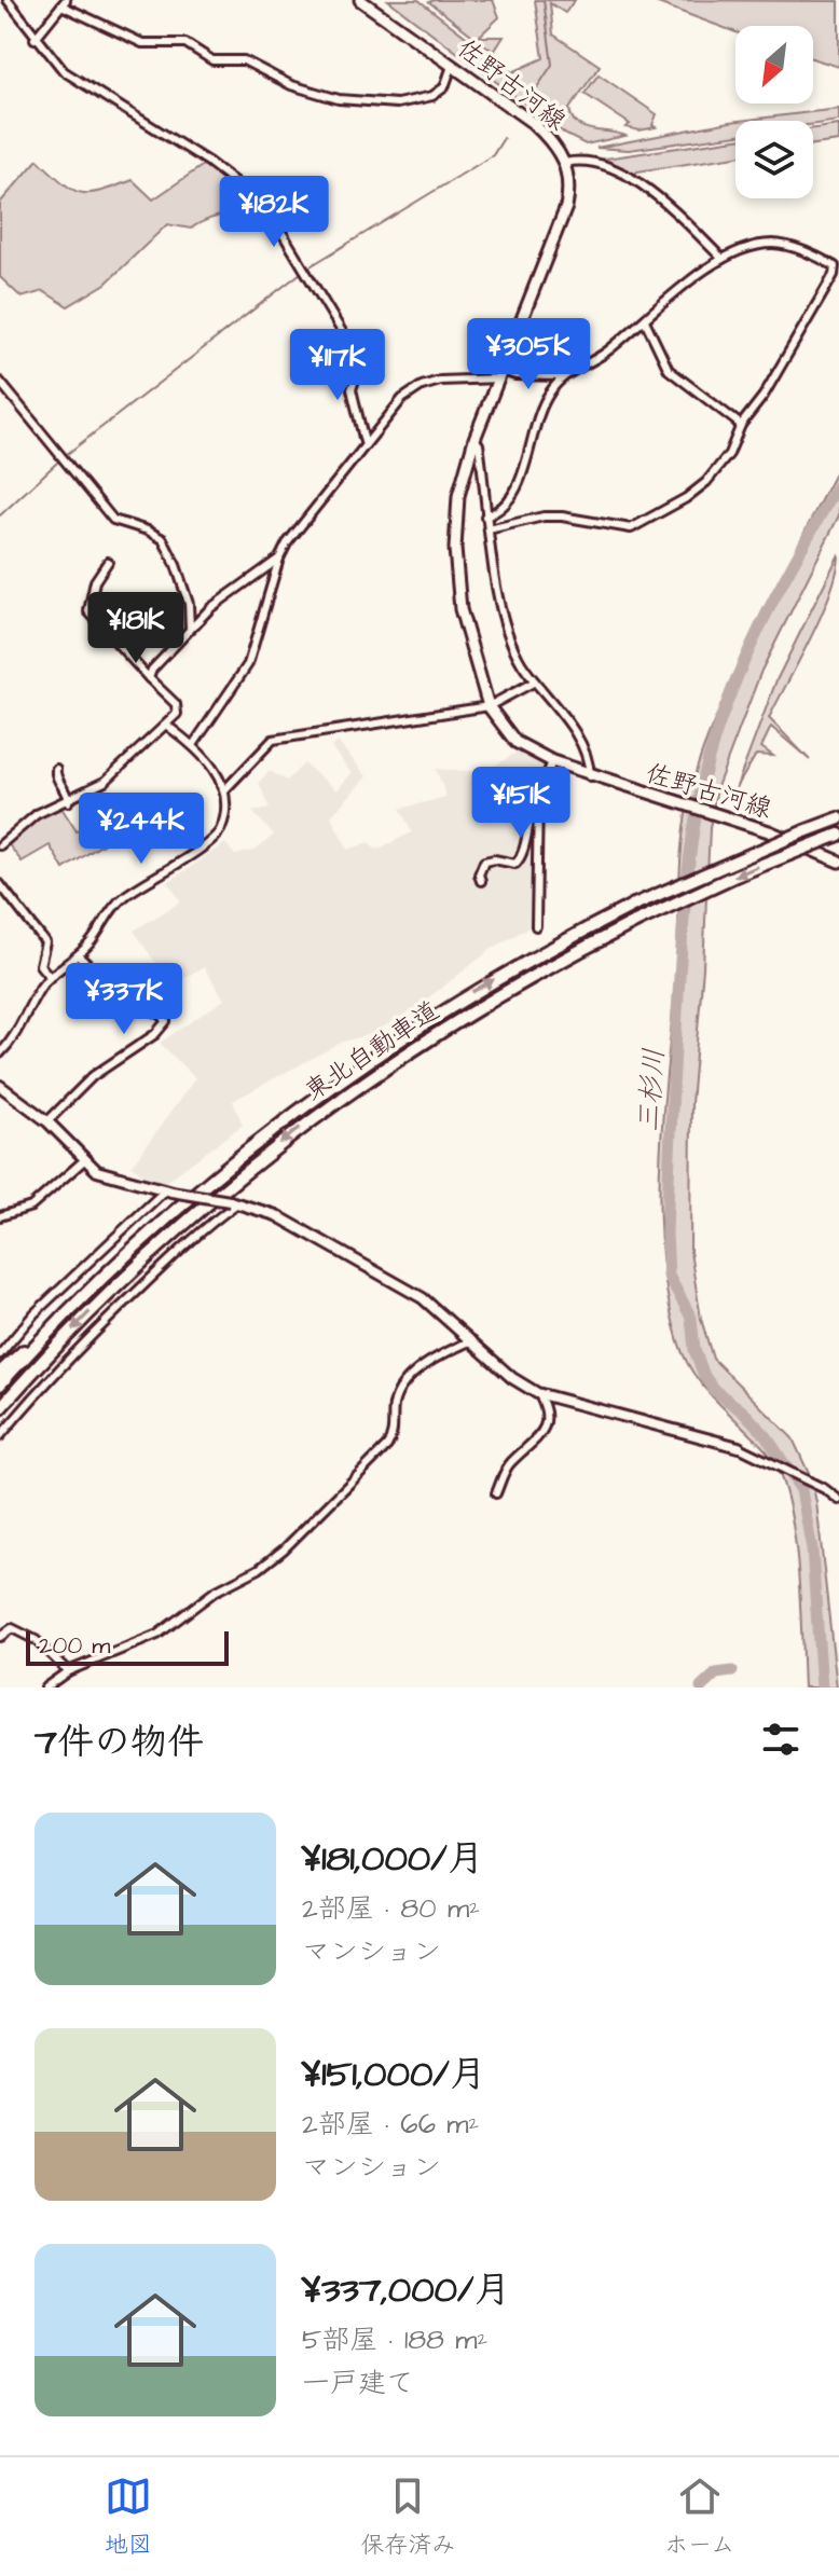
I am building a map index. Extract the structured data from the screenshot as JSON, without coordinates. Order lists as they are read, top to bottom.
{
  "streets": {
    "highway": ["東北自動車道"],
    "main road": ["佐野古河線"]
  },
  "water": ["三杉川"],
  "scale_bar": "200 m",
  "north": "bottom left",
  "page": {
    "price": [
      "¥182K",
      "¥305K",
      "¥117K",
      "¥181K",
      "¥151K",
      "¥244K",
      "¥337K"
    ],
    "scale": "200 m",
    "heading": "7件の物件",
    "list": [
      {
        "name": "¥181,000/月",
        "note": "2部屋 · 80 m² · マンション"
      },
      {
        "name": "¥151,000/月",
        "note": "2部屋 · 66 m² · マンション"
      },
      {
        "name": "¥337,000/月",
        "note": "5部屋 · 188 m² · 一戸建て"
      }
    ],
    "tabs": ["地図", "保存済み", "ホーム"]
  }
}
